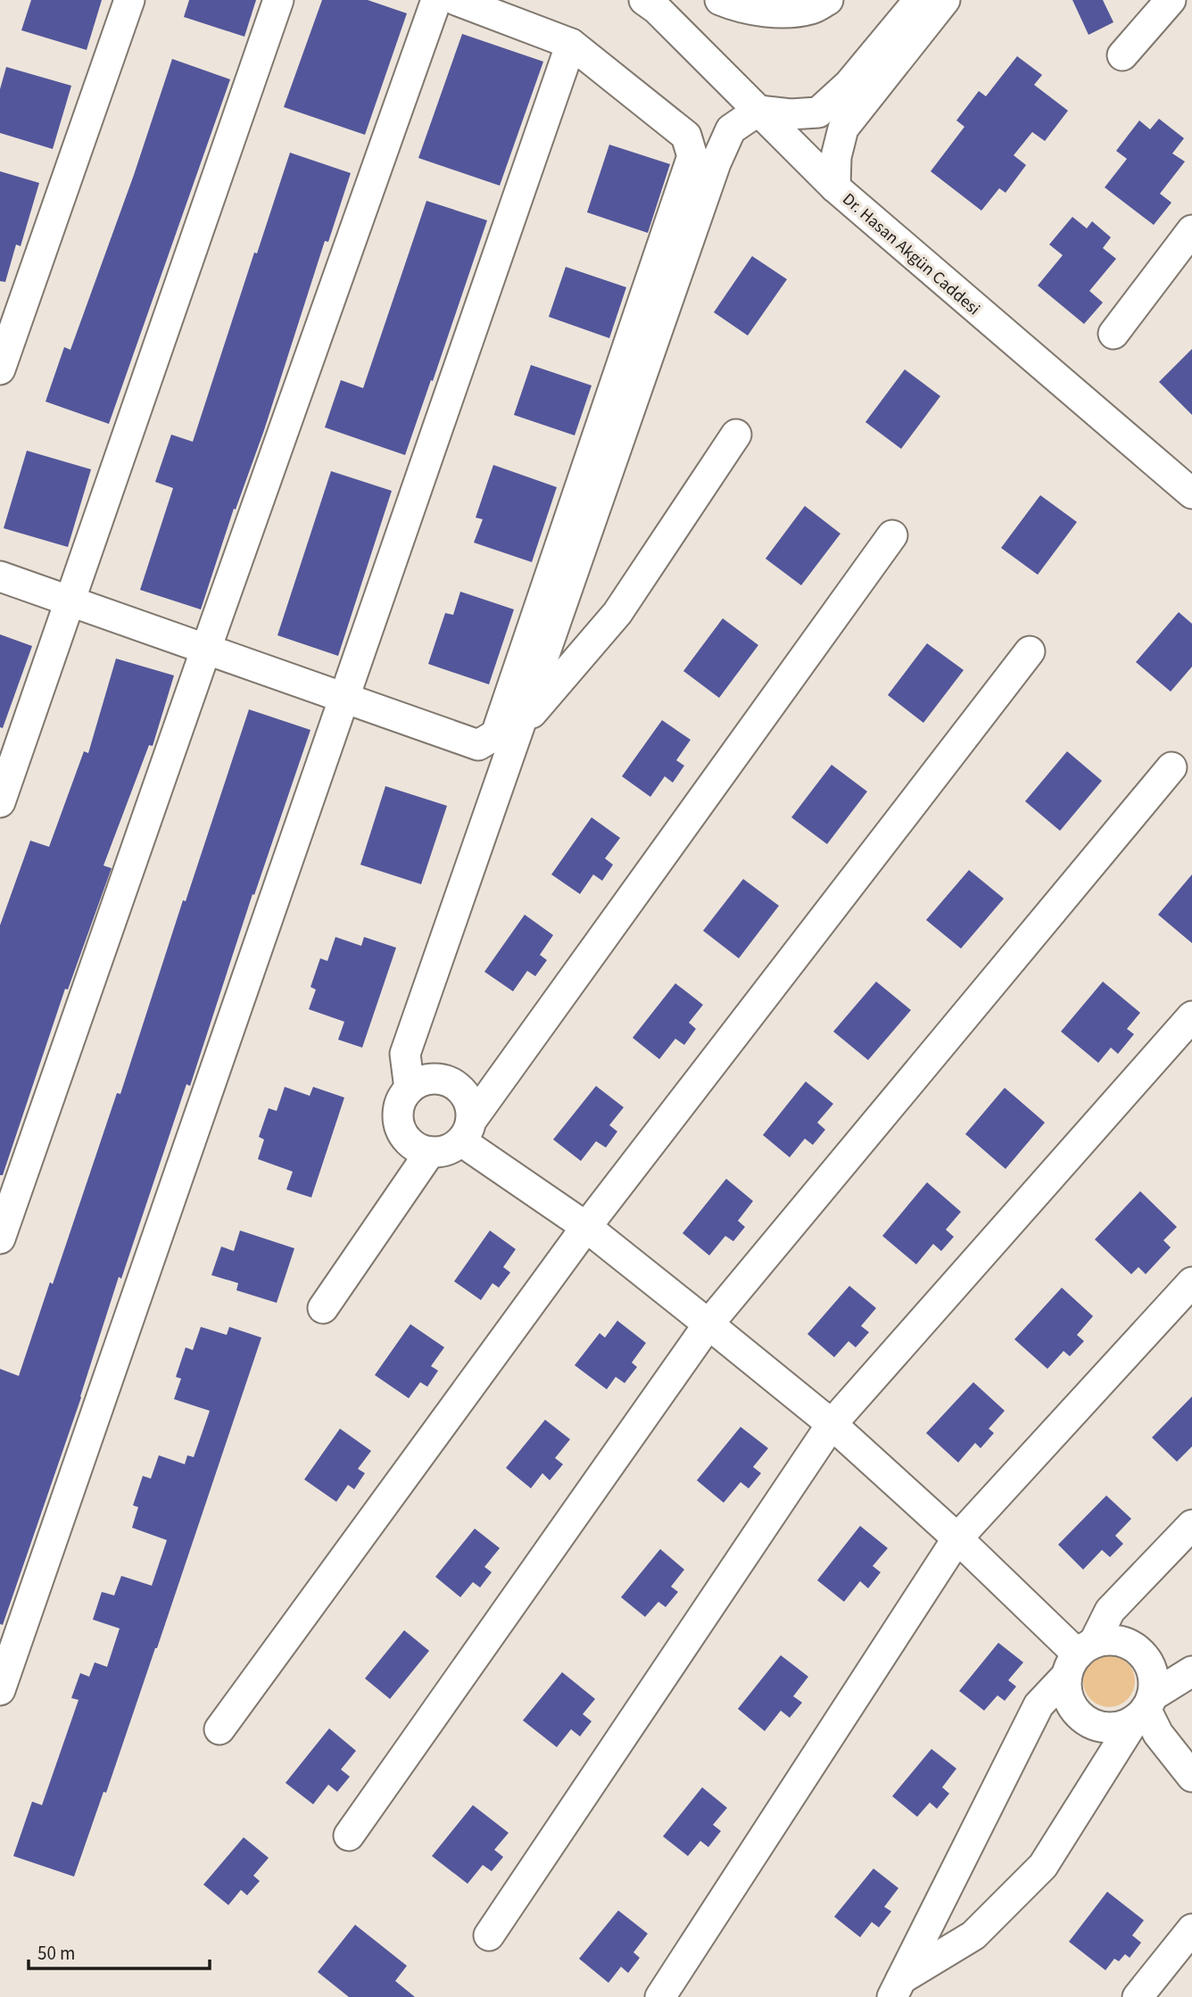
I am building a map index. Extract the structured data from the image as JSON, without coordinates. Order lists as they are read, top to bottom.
{
  "streets": {
    "street": ["Dr. Hasan Akgün Caddesi"]
  },
  "scale_bar": "50 m"
}
